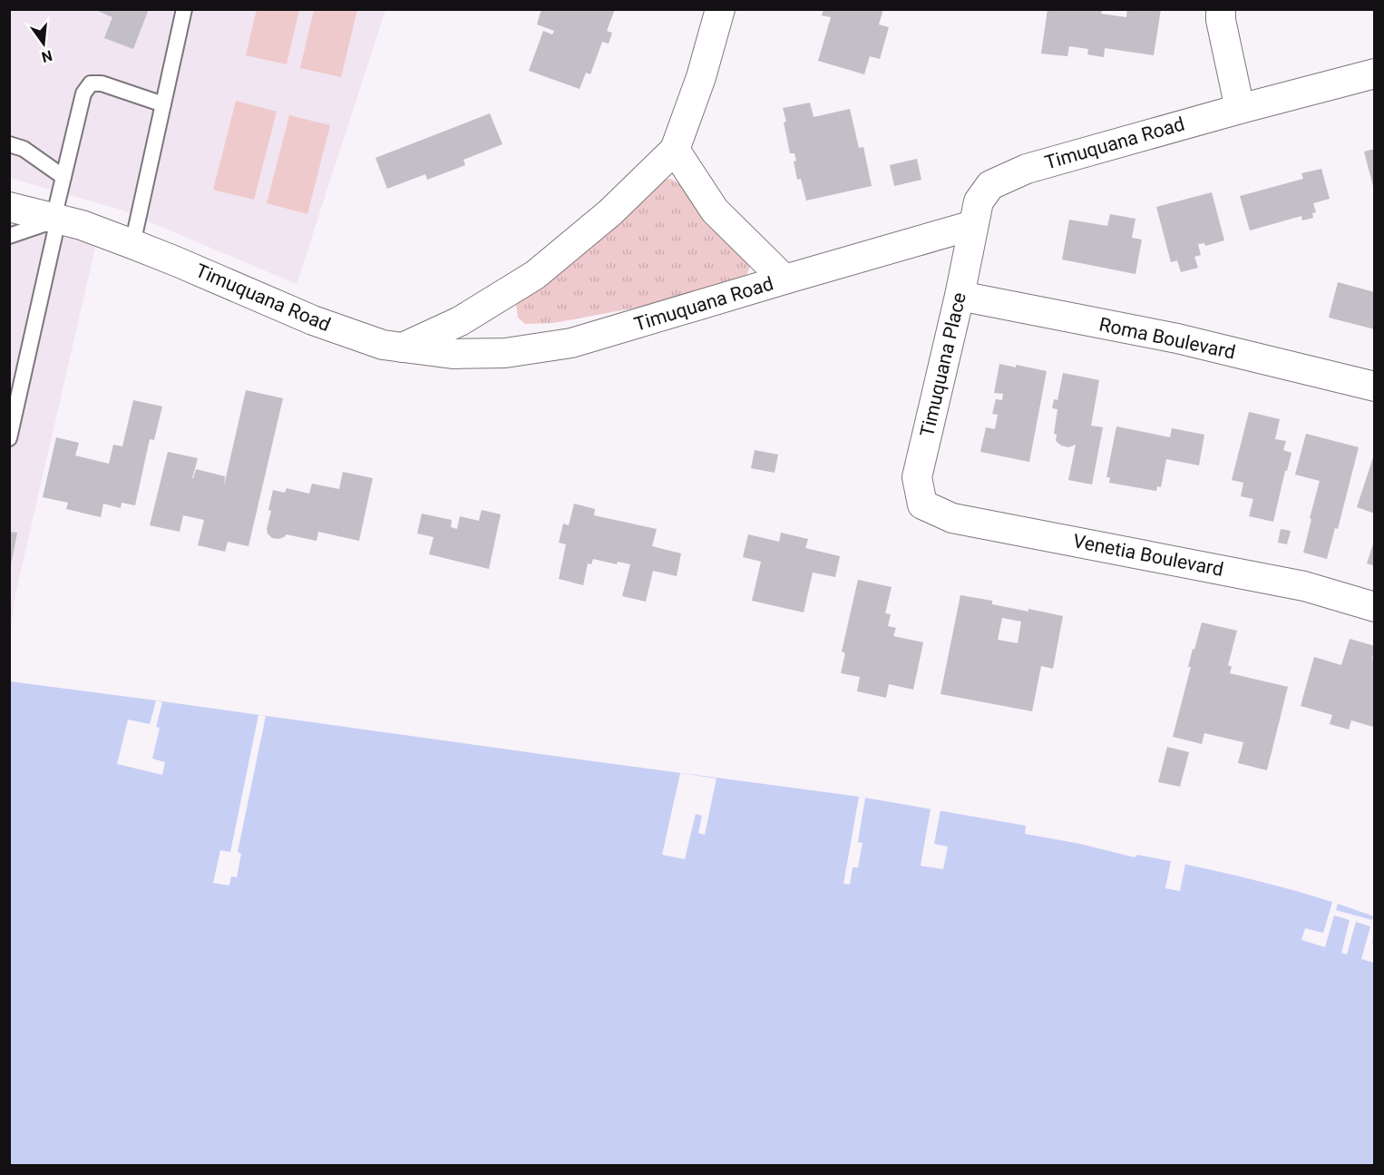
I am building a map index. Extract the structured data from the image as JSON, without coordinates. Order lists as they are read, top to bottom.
{
  "streets": {
    "street": [
      "Timuquana Road",
      "Roma Boulevard",
      "Timuquana Place",
      "Venetia Boulevard"
    ]
  },
  "crossings": [
    ["Timuquana Road", "Timuquana Place"],
    ["Roma Boulevard", "Timuquana Place"],
    ["Timuquana Place", "Venetia Boulevard"]
  ],
  "north": "bottom"
}
